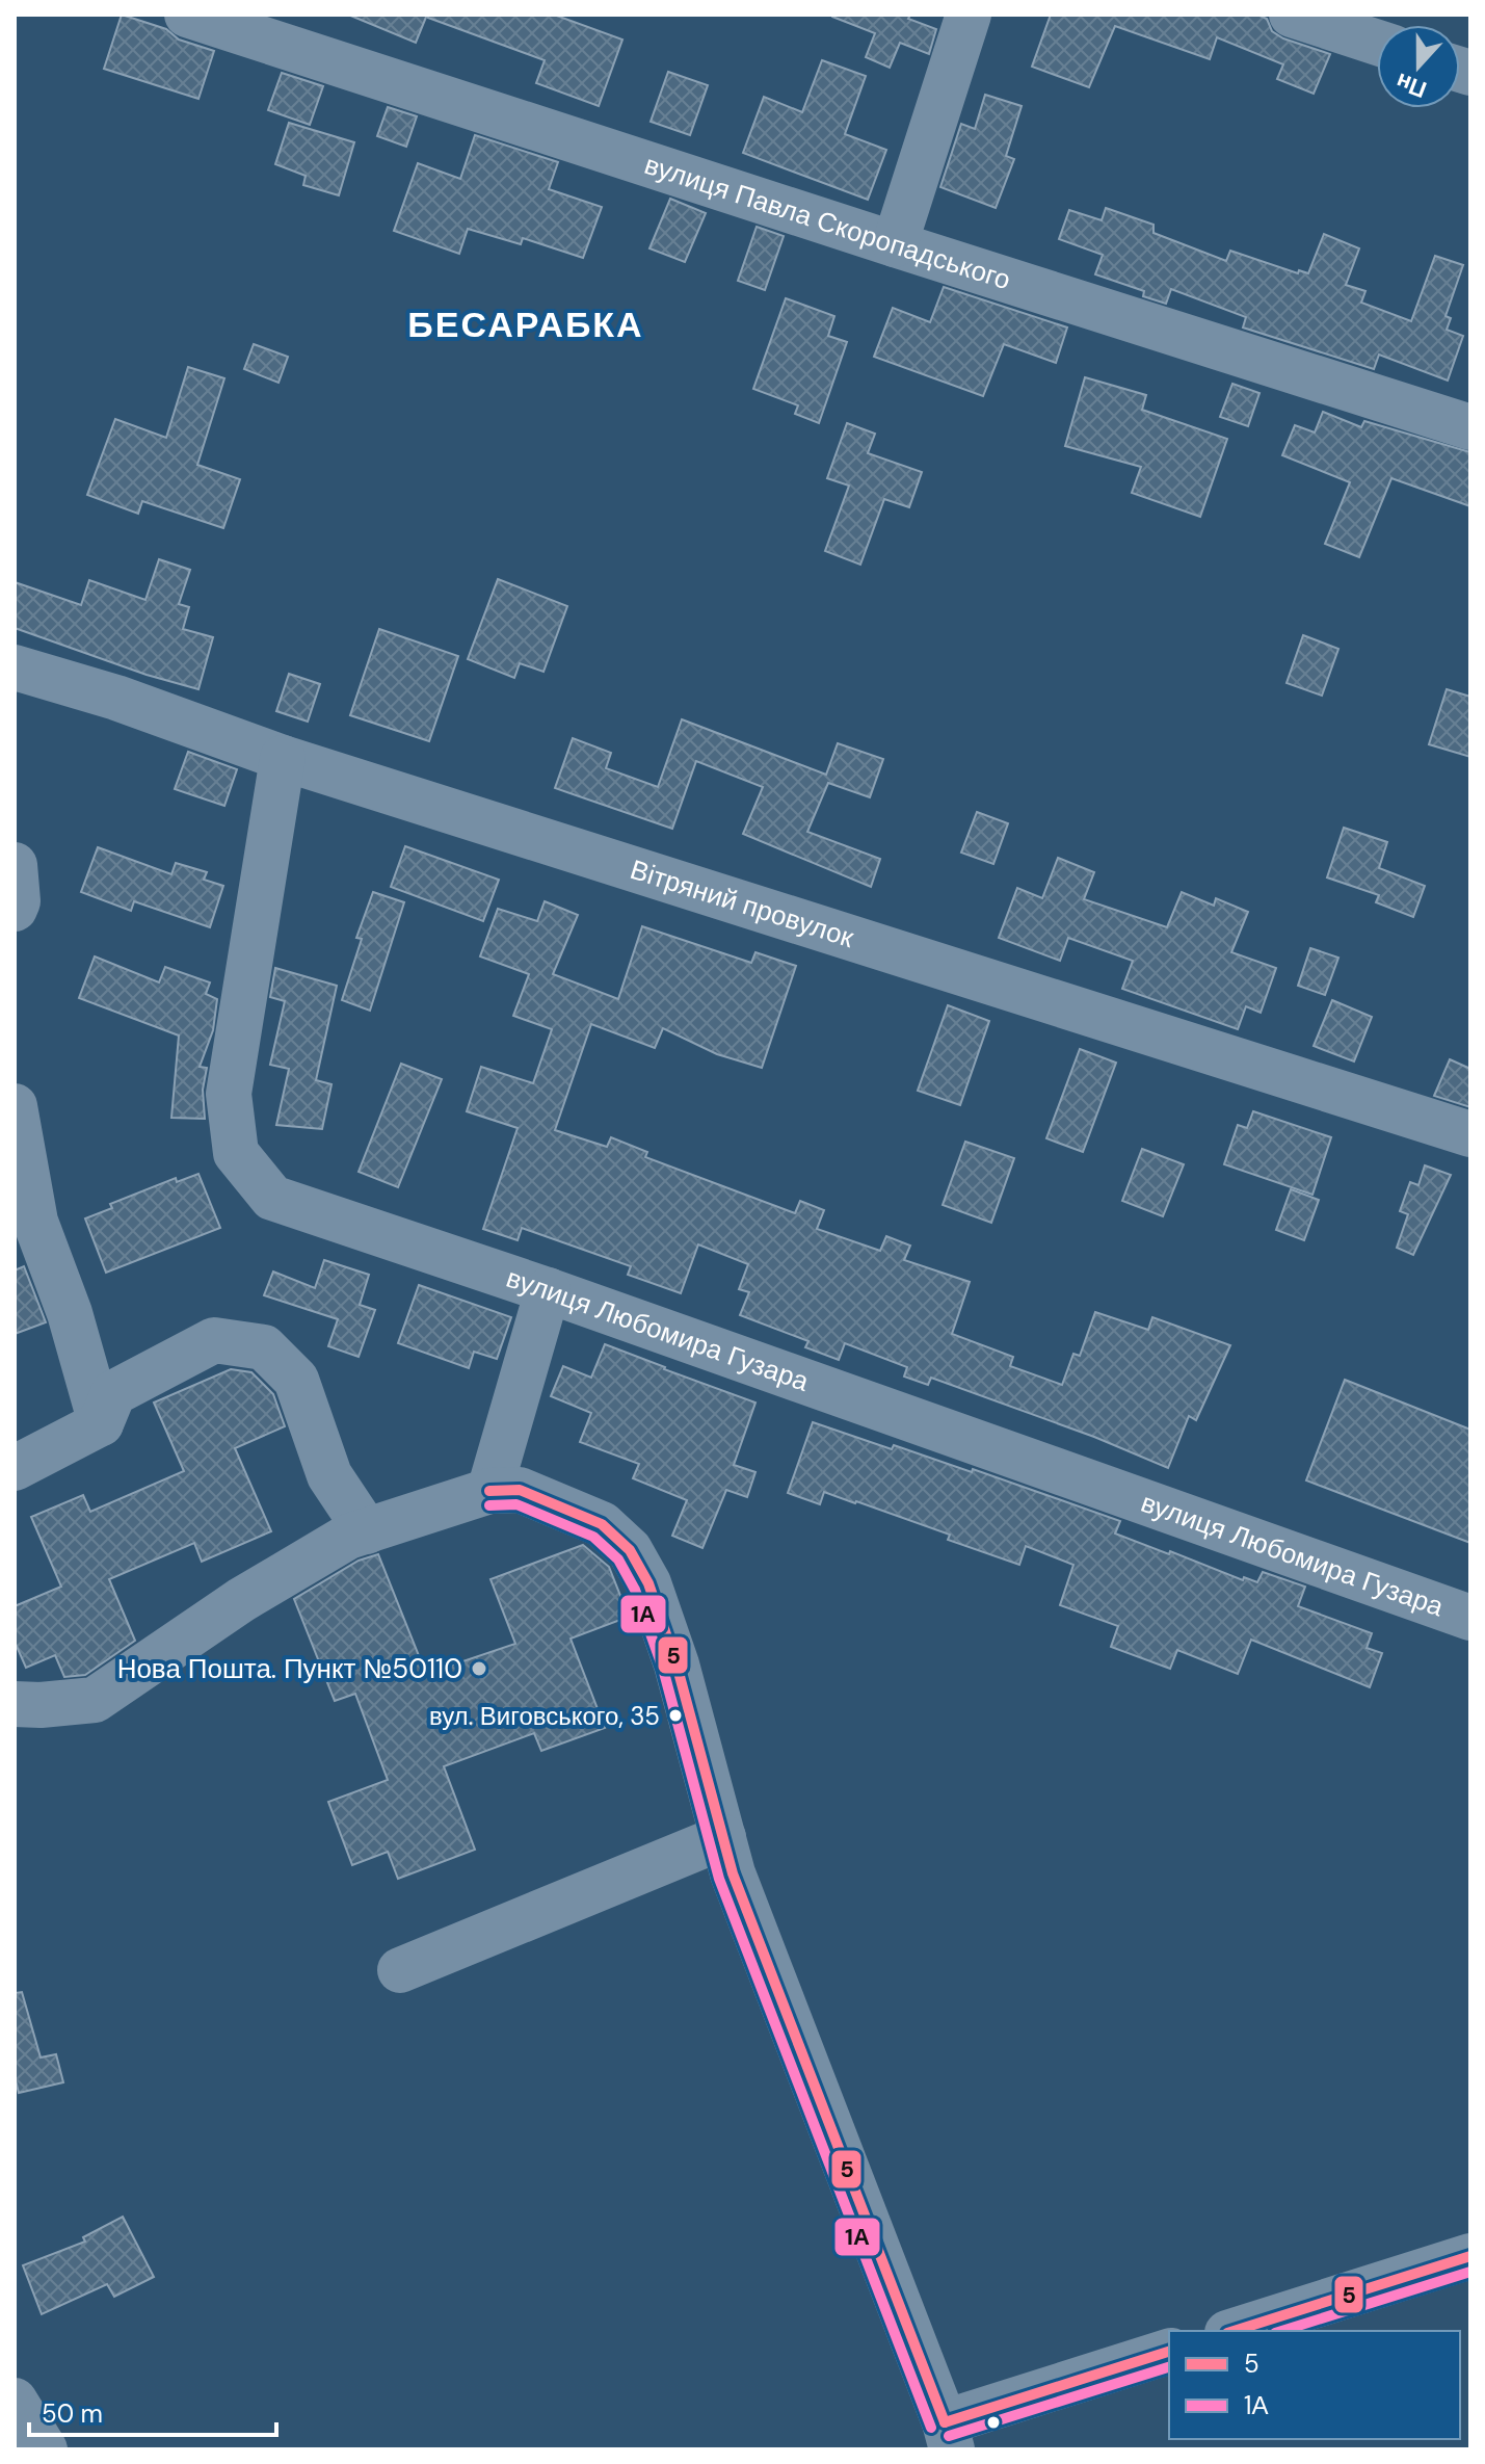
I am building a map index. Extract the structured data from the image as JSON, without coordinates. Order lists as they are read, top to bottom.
{
  "streets": {
    "street": ["вулиця Павла Скоропадського", "Вітряний провулок", "вулиця Любомира Гузара"]
  },
  "crossings": [
    ["Вітряний провулок", "вулиця Любомира Гузара"]
  ],
  "districts": ["БЕСАРАБКА"],
  "places": ["Нова Пошта. Пункт №50110", "вул. Виговського, 35"],
  "lines": ["transit line 5", "transit line 1А"],
  "legend": ["5", "1А"],
  "scale_bar": "50 m",
  "north": "bottom"
}
